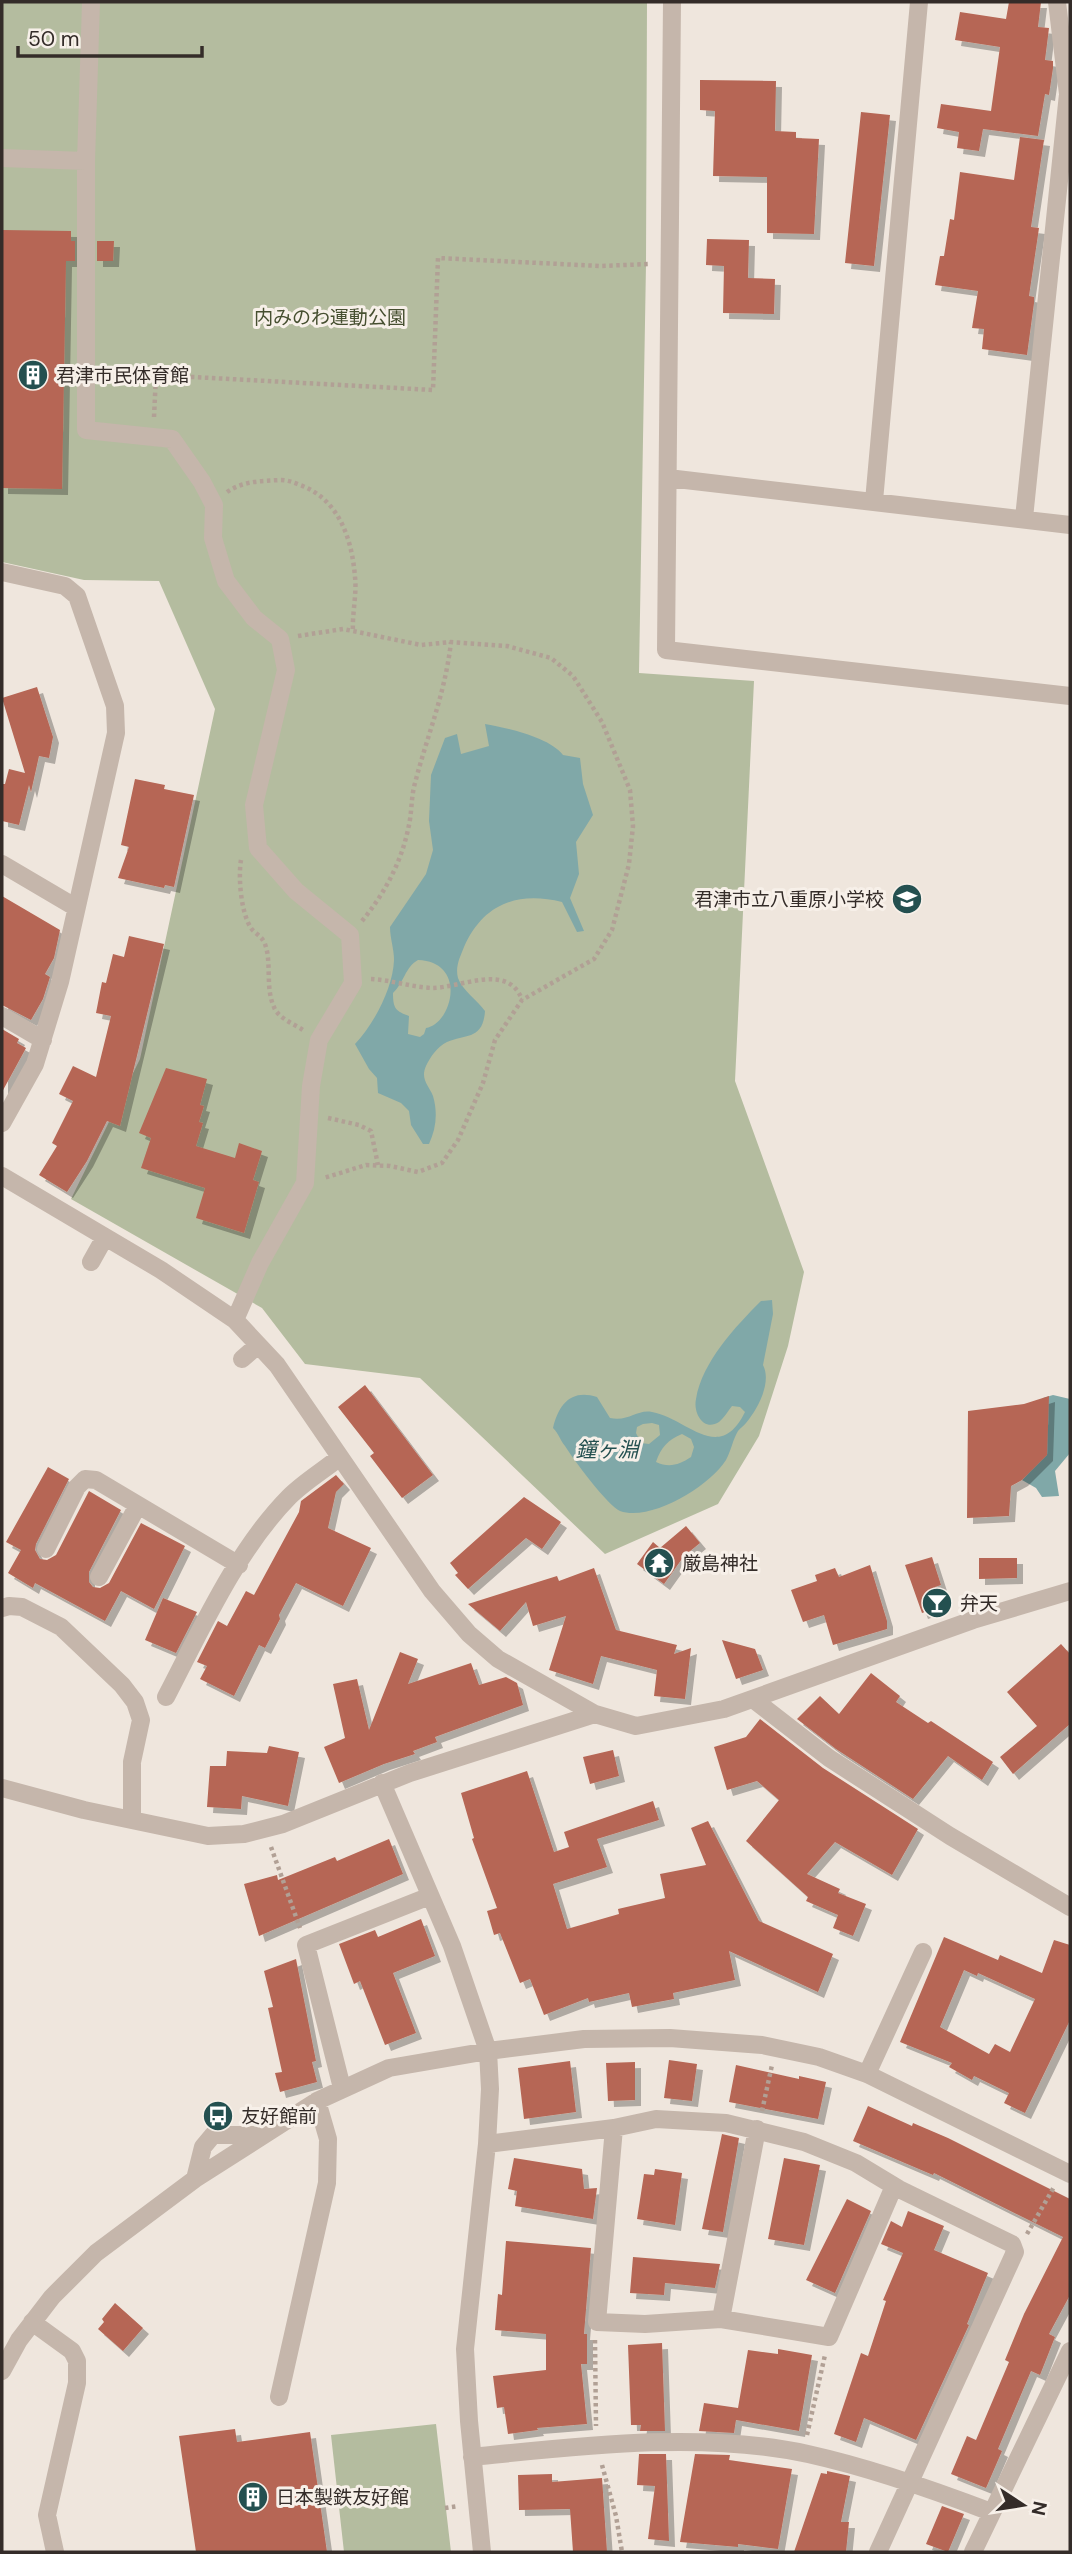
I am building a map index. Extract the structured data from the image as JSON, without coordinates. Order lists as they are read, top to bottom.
{
  "water": ["鐘ヶ淵"],
  "parks": ["内みのわ運動公園"],
  "places": {
    "building": ["君津市民体育館", "日本製鉄友好館"],
    "school or university": ["君津市立八重原小学校"],
    "temple": ["厳島神社"],
    "bar": ["弁天"],
    "bus stop": ["友好館前"]
  },
  "scale_bar": "50 m",
  "north": "right"
}
